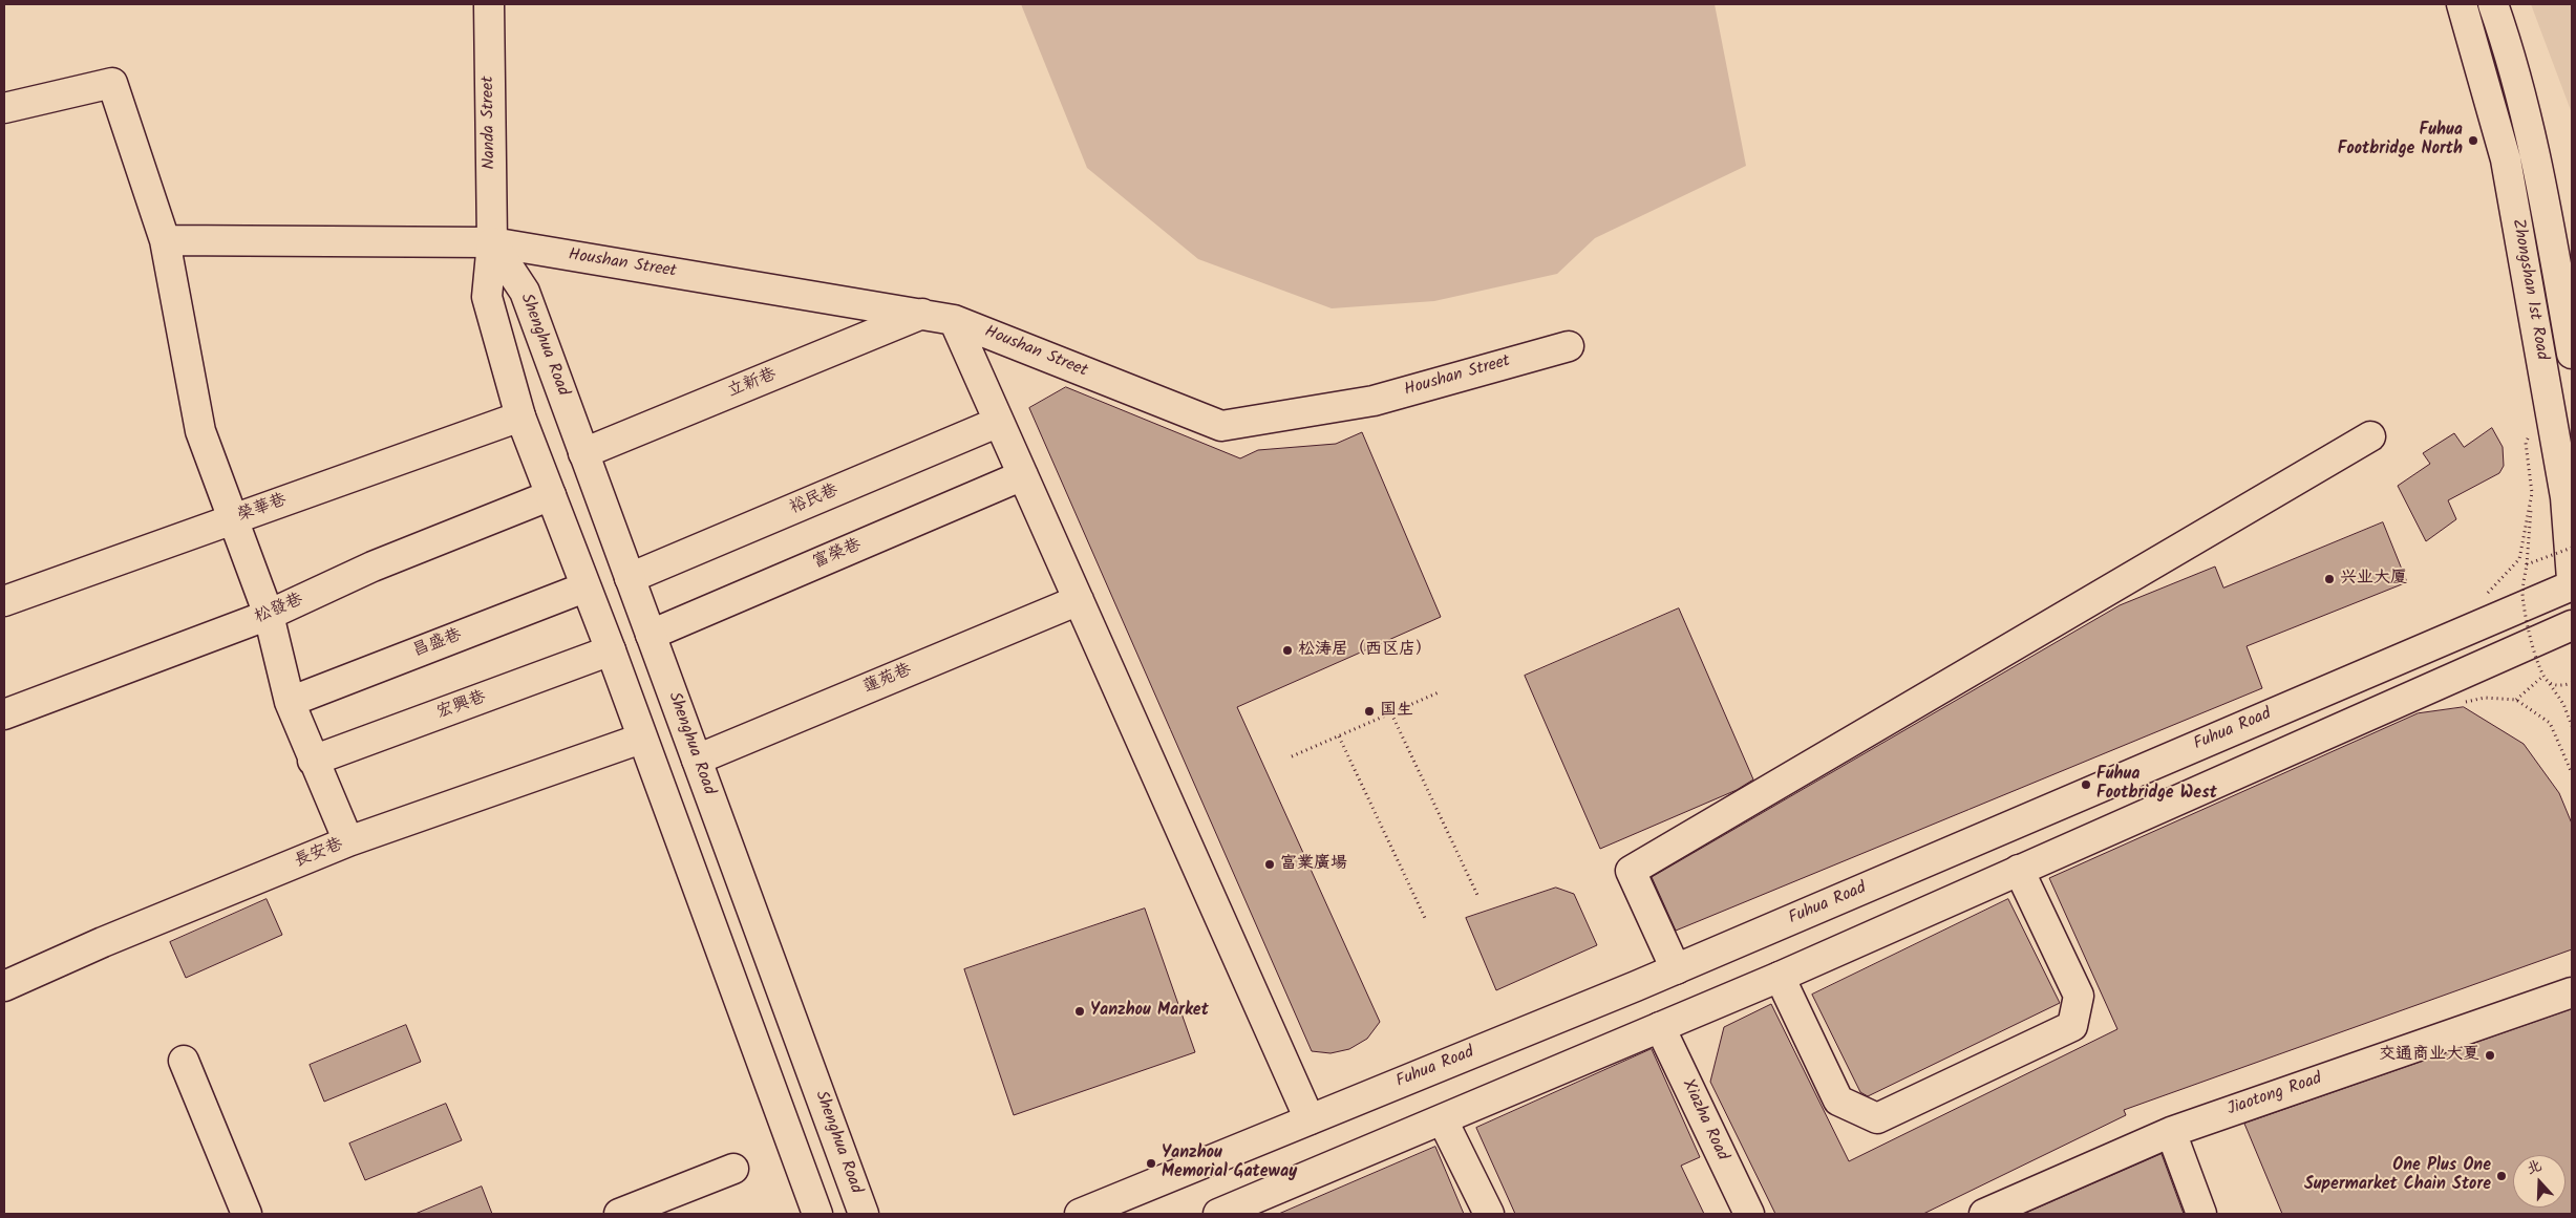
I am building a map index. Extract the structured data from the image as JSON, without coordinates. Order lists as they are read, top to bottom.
{
  "streets": {
    "street": [
      "Nanda Street",
      "Houshan Street",
      "Zhongshan 1st Road",
      "Shenghua Road",
      "立新巷",
      "裕民巷",
      "榮華巷",
      "富榮巷",
      "松發巷",
      "昌盛巷",
      "蓮苑巷",
      "宏興巷",
      "Fuhua Road",
      "長安巷",
      "Jiaotong Road",
      "Xiazha Road"
    ]
  },
  "crossings": [
    ["Nanda Street", "Houshan Street"],
    ["Nanda Street", "Shenghua Road"],
    ["Houshan Street", "Shenghua Road"],
    ["Houshan Street", "立新巷"],
    ["Shenghua Road", "立新巷"],
    ["Shenghua Road", "裕民巷"],
    ["Shenghua Road", "富榮巷"],
    ["Shenghua Road", "蓮苑巷"]
  ],
  "places": [
    "Fuhua Footbridge North",
    "兴业大厦",
    "松涛居（西区店）",
    "国生",
    "Fuhua Footbridge West",
    "富業廣場",
    "Yanzhou Market",
    "交通商业大夏",
    "Yanzhou Memorial Gateway",
    "One Plus One Supermarket Chain Store"
  ],
  "north": "top"
}
